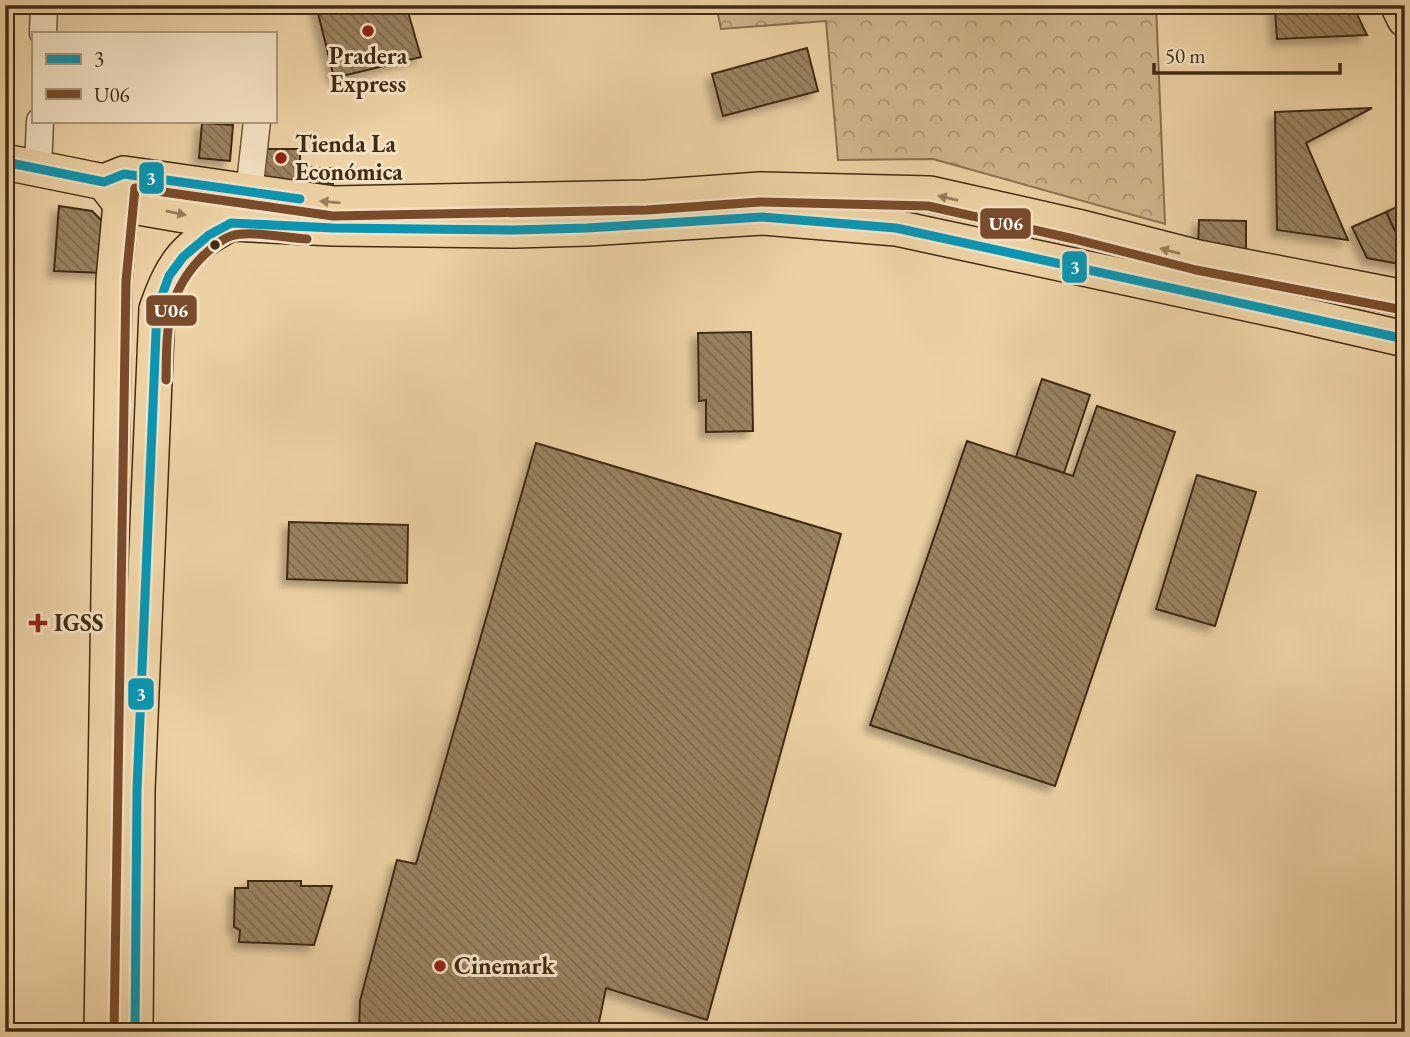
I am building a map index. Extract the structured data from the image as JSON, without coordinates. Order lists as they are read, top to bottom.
{
  "places": {
    "other": ["Pradera Express", "Tienda La Económica", "Cinemark"],
    "health": ["IGSS"]
  },
  "lines": ["transit line 3", "transit line U06"],
  "legend": ["3", "U06"],
  "scale_bar": "50 m"
}
